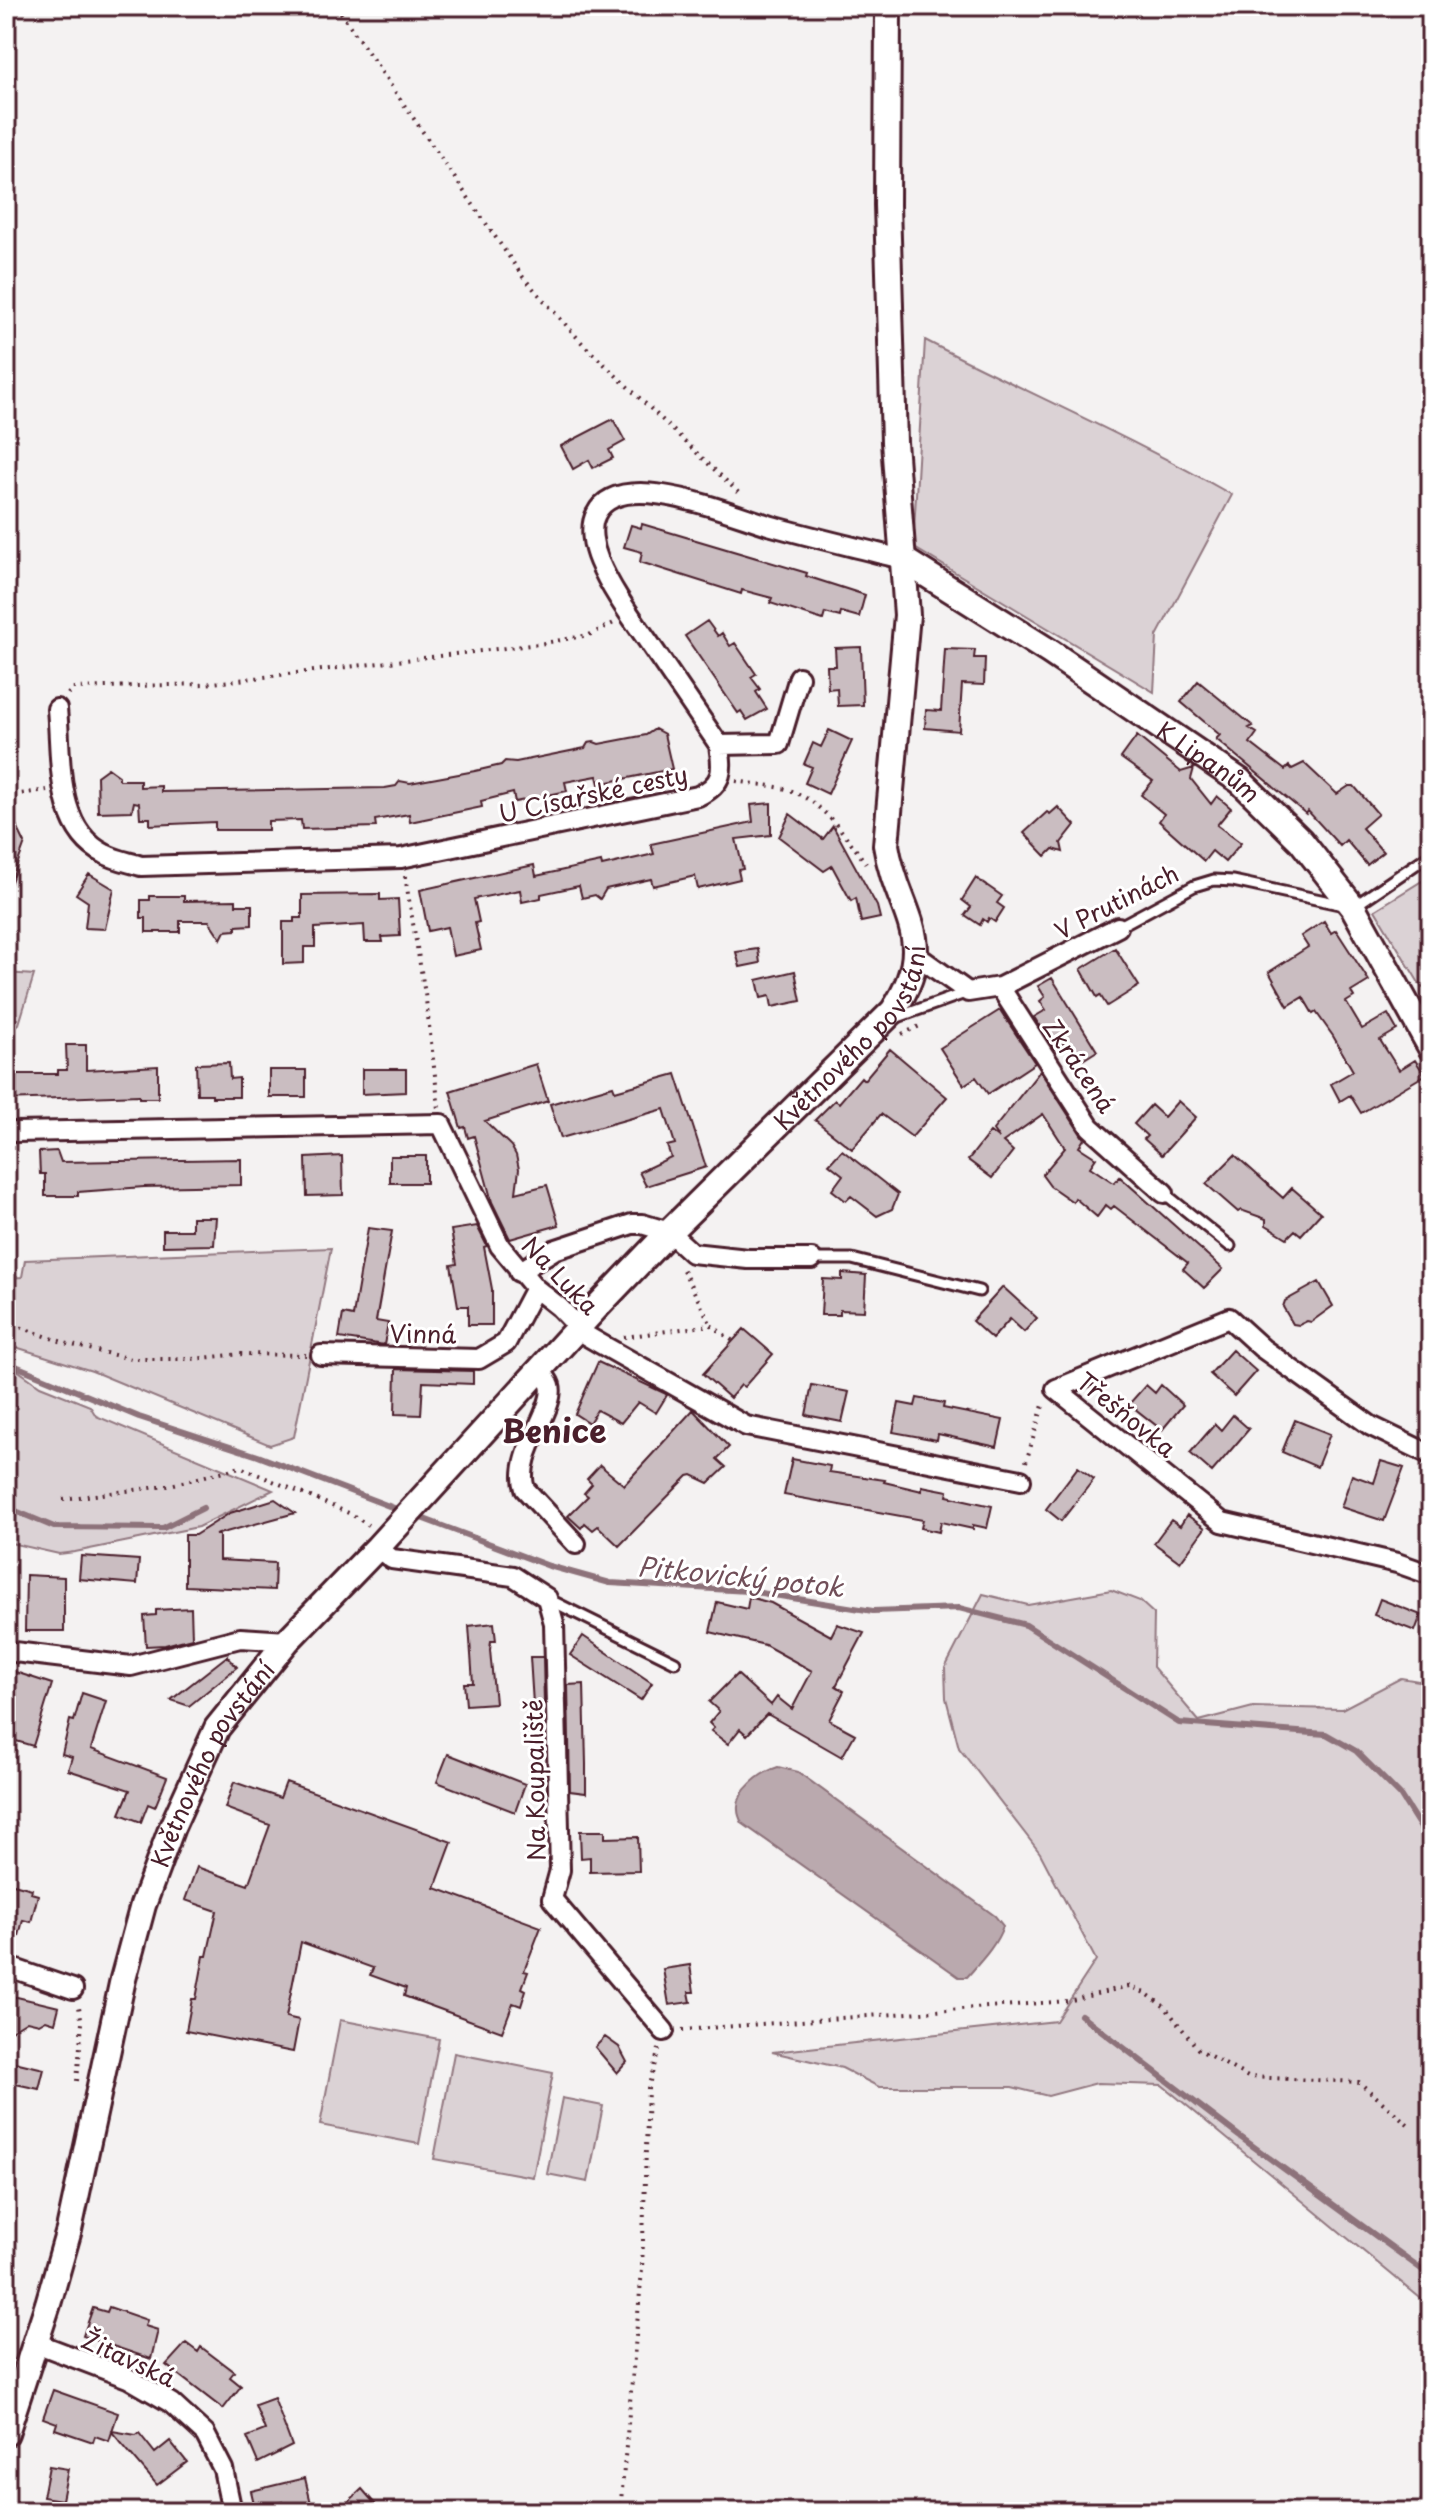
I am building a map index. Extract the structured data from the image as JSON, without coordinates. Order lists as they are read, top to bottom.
{
  "streets": {
    "street": [
      "K Lipanům",
      "U Císařské cesty",
      "V Prutinách",
      "Květnového povstání",
      "Zkrácená",
      "Na Luka",
      "Vinná",
      "Třešňovka",
      "Na Koupaliště",
      "Žitavská"
    ]
  },
  "crossings": [
    ["K Lipanům", "U Císařské cesty"],
    ["K Lipanům", "V Prutinách"],
    ["K Lipanům", "Květnového povstání"],
    ["U Císařské cesty", "Květnového povstání"],
    ["V Prutinách", "Zkrácená"],
    ["Květnového povstání", "Na Luka"],
    ["Květnového povstání", "Žitavská"],
    ["Na Luka", "Vinná"]
  ],
  "districts": ["Benice"],
  "water": ["Pitkovický potok"]
}
